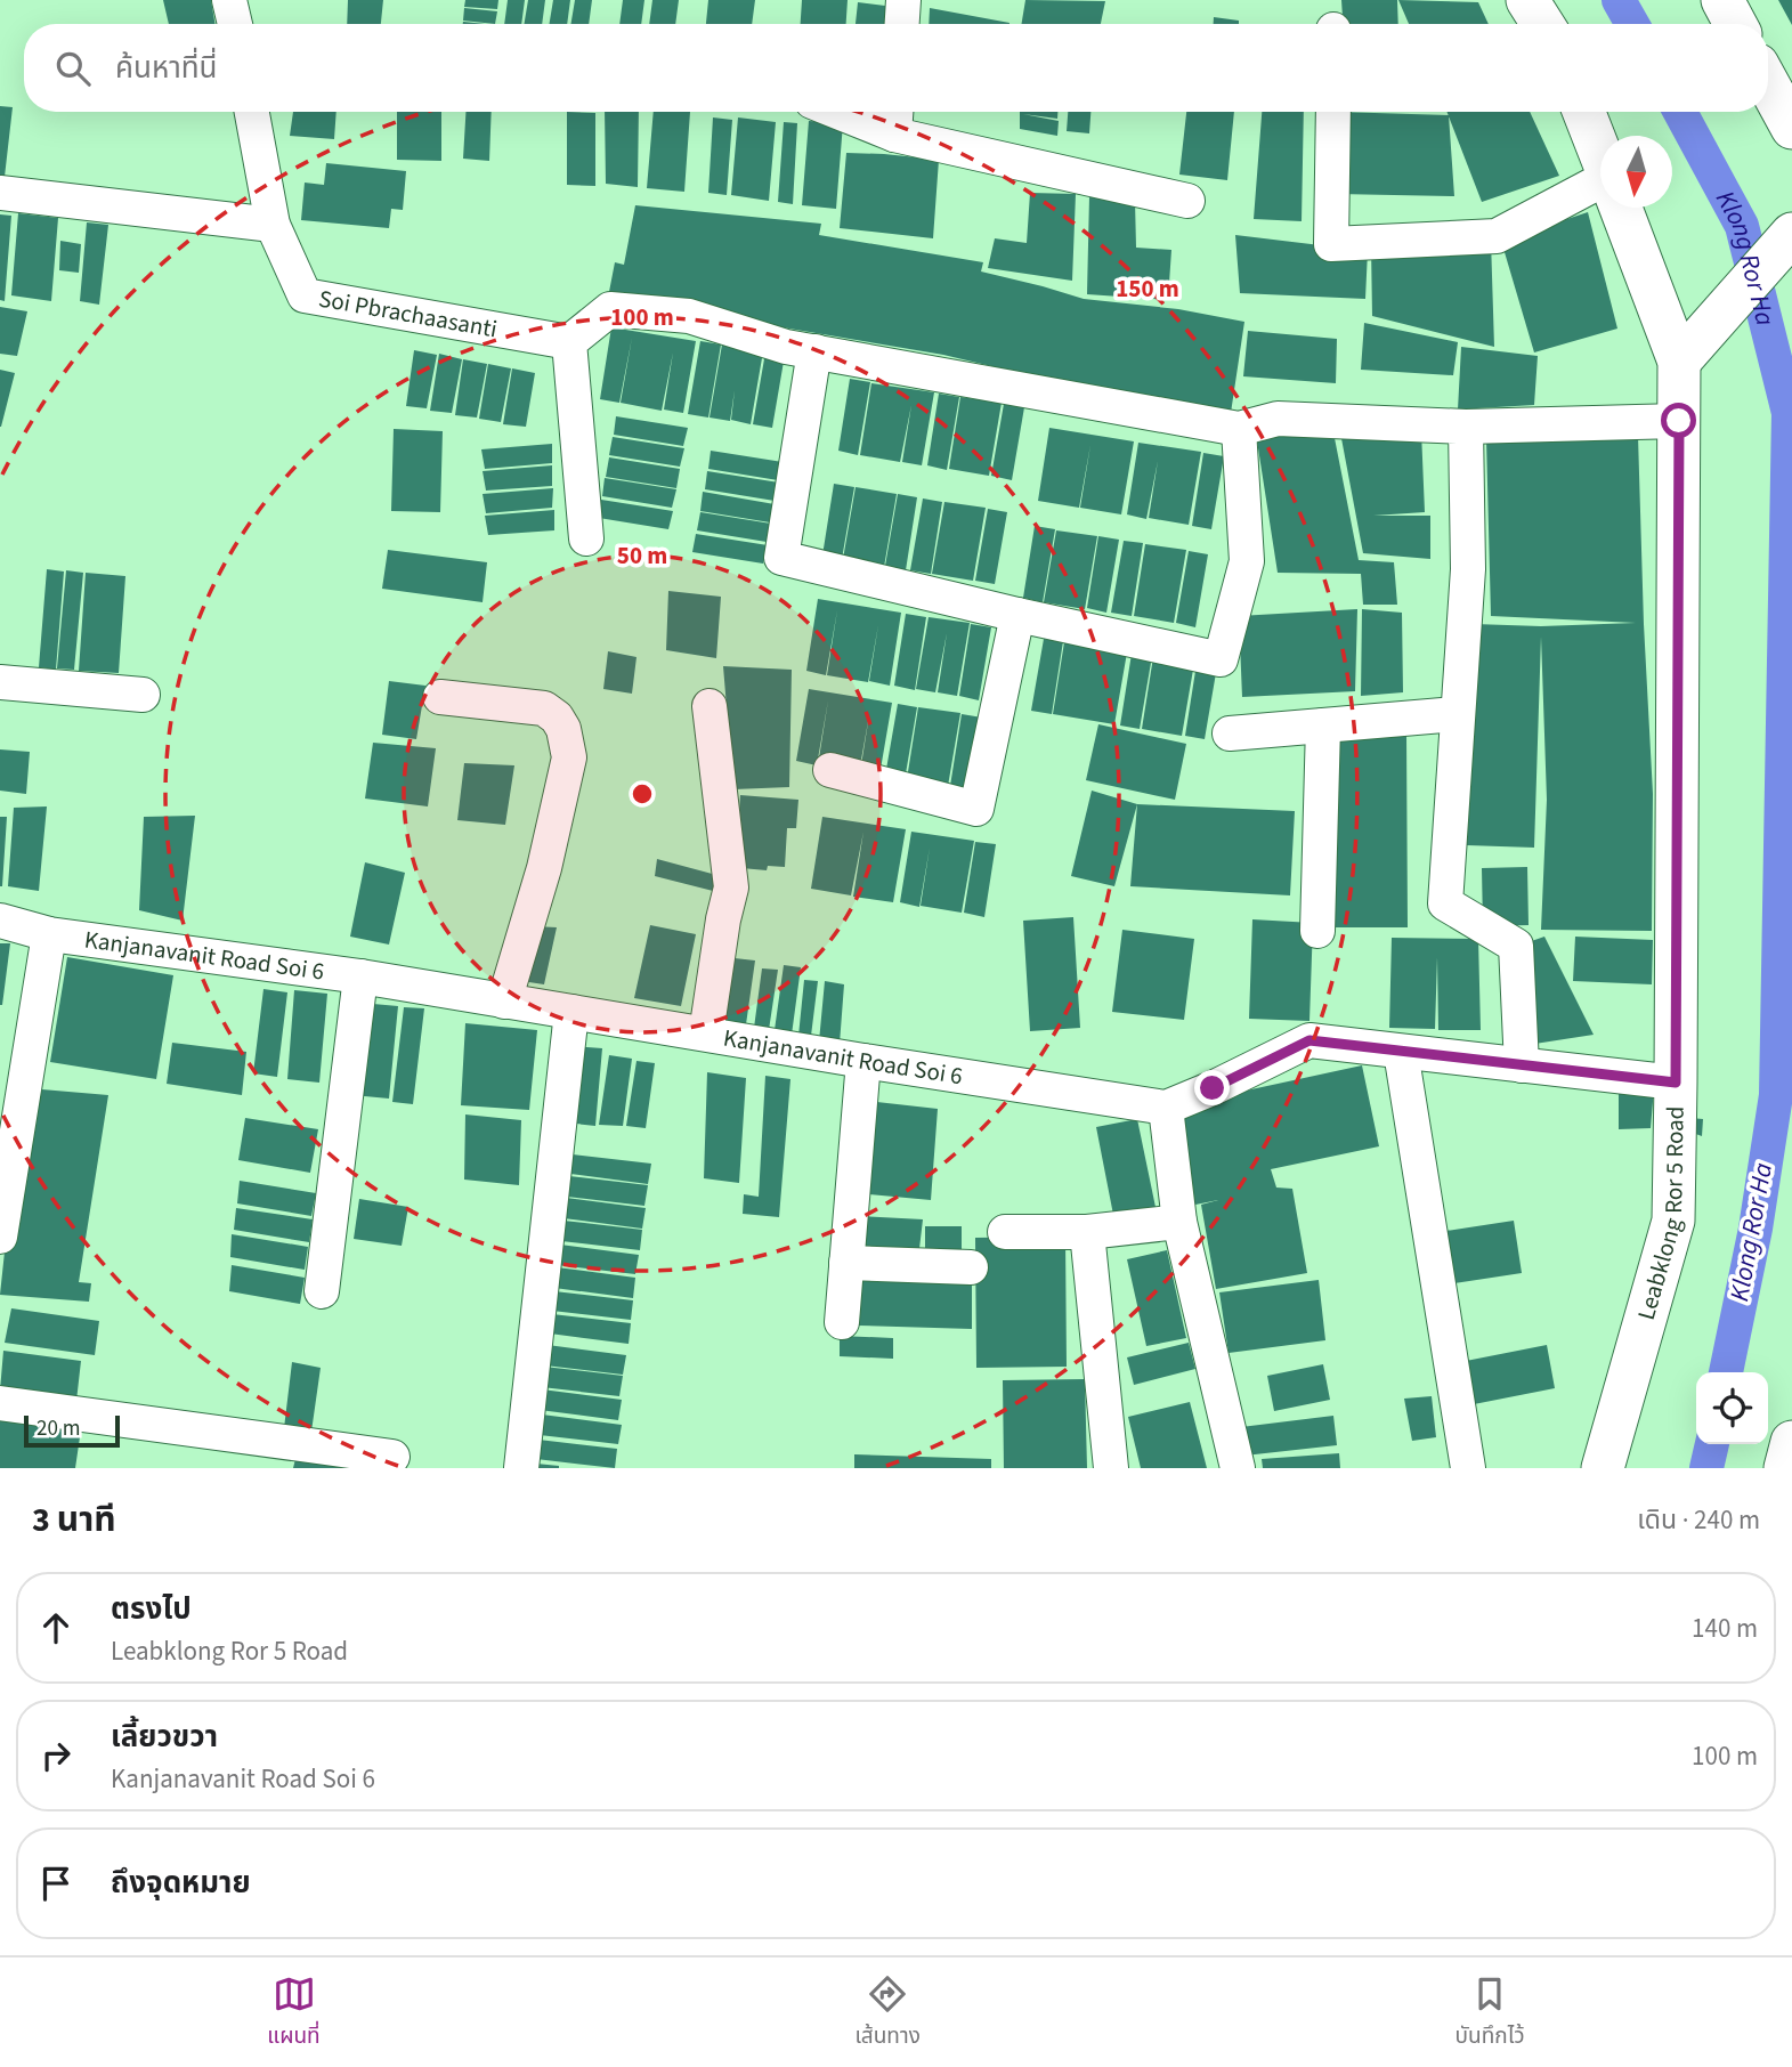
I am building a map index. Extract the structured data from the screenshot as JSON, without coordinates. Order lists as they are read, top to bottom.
{
  "streets": {
    "street": ["Soi Pbrachaasanti", "Kanjanavanit Road Soi 6", "Leabklong Ror 5 Road"]
  },
  "water": ["Klong Ror Ha"],
  "scale_bar": "20 m",
  "north": "bottom",
  "page": {
    "search": "ค้นหาที่นี่",
    "scale": "20 m",
    "heading": ["3 นาที", "เดิน · 240 m"],
    "list": [
      ["ตรงไป", "Leabklong Ror 5 Road", "140 m"],
      ["เลี้ยวขวา", "Kanjanavanit Road Soi 6", "100 m"],
      "ถึงจุดหมาย"
    ],
    "nav": ["แผนที่", "เส้นทาง", "บันทึกไว้"]
  },
  "rings": ["150 m", "100 m", "50 m"]
}
